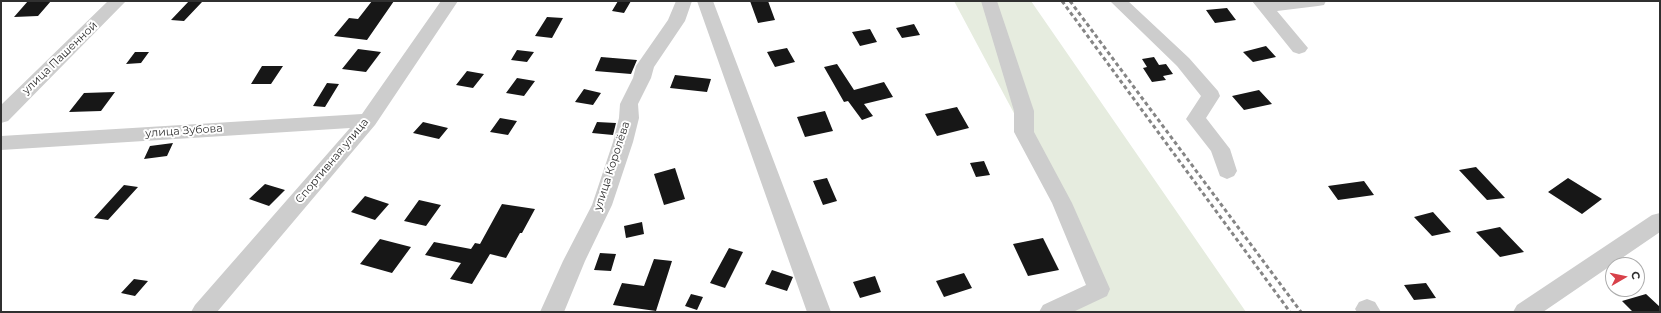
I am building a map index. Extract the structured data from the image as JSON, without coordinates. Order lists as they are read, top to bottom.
{
  "streets": {
    "street": [
      "улица Пашенной",
      "улица Зубова",
      "Спортивная улица",
      "улица Королёва"
    ]
  },
  "crossings": [
    ["улица Зубова", "Спортивная улица"]
  ],
  "north": "right"
}
